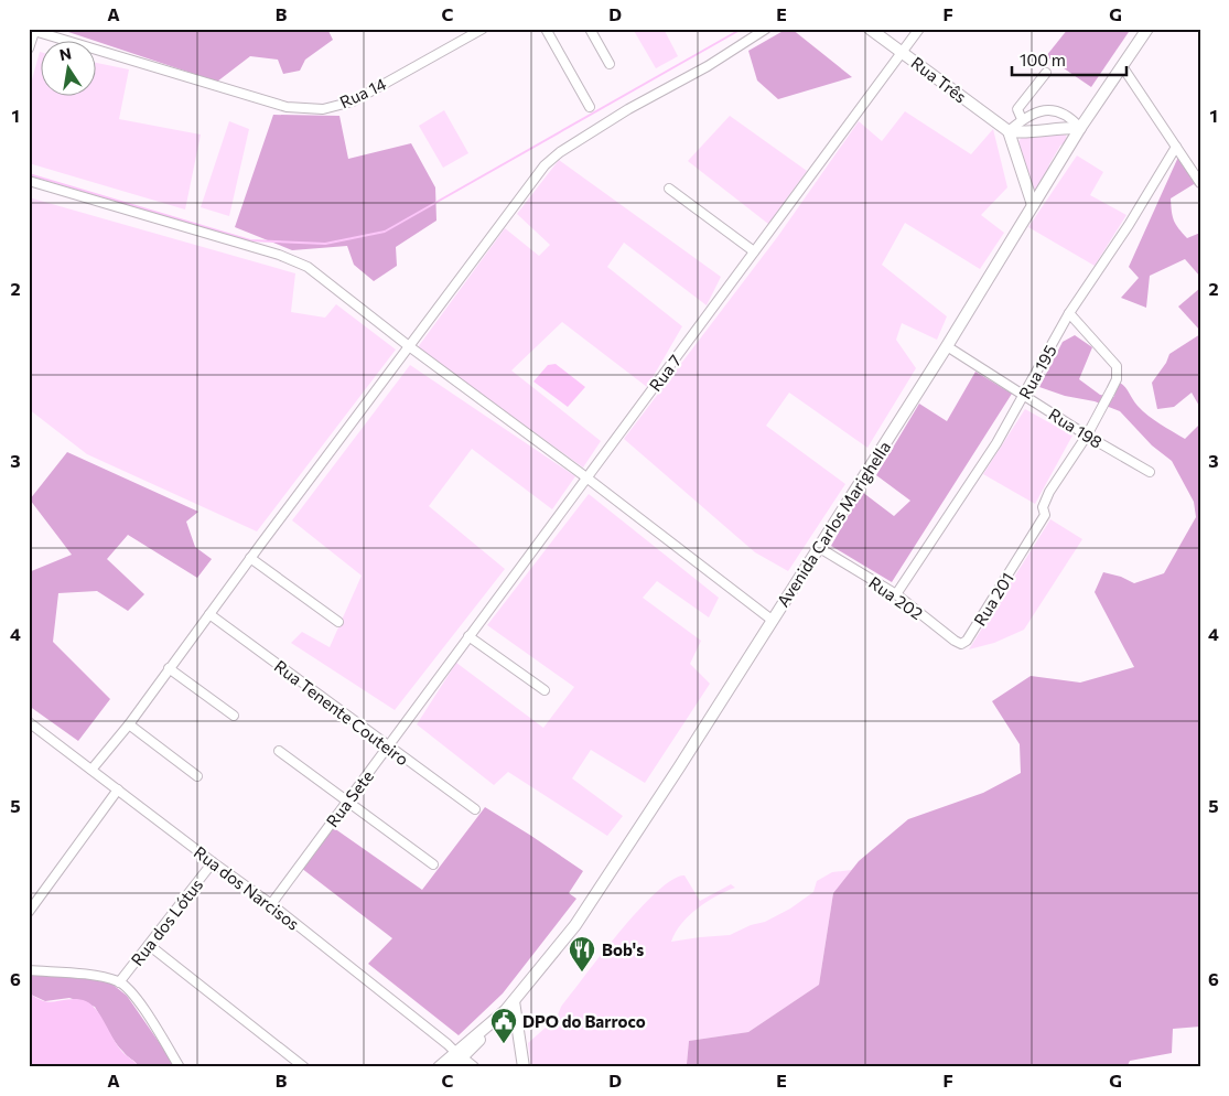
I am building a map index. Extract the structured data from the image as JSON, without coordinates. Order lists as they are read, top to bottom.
{
  "streets": {
    "main road": ["Rua Três", "Avenida Carlos Marighella"],
    "street": [
      "Rua 14",
      "Rua 195",
      "Rua 7",
      "Rua 198",
      "Rua 202",
      "Rua 201",
      "Rua Tenente Couteiro",
      "Rua Sete",
      "Rua dos Narcisos",
      "Rua dos Lótus"
    ]
  },
  "crossings": [
    ["Rua Três", "Rua 7"],
    ["Rua 195", "Rua 198"],
    ["Rua 195", "Rua 202"],
    ["Rua 195", "Rua 201"],
    ["Rua 7", "Rua Sete"],
    ["Rua 198", "Avenida Carlos Marighella"],
    ["Rua 198", "Rua 201"],
    ["Avenida Carlos Marighella", "Rua 202"],
    ["Avenida Carlos Marighella", "Rua dos Narcisos"],
    ["Rua 202", "Rua 201"],
    ["Rua Tenente Couteiro", "Rua Sete"],
    ["Rua Sete", "Rua dos Narcisos"],
    ["Rua dos Narcisos", "Rua dos Lótus"]
  ],
  "places": {
    "restaurant": ["Bob's"],
    "public building": ["DPO do Barroco"]
  },
  "scale_bar": "100 m",
  "north": "top",
  "grid": {
    "columns": [
      "A",
      "B",
      "C",
      "D",
      "E",
      "F",
      "G"
    ],
    "rows": [
      "1",
      "2",
      "3",
      "4",
      "5",
      "6"
    ]
  }
}
